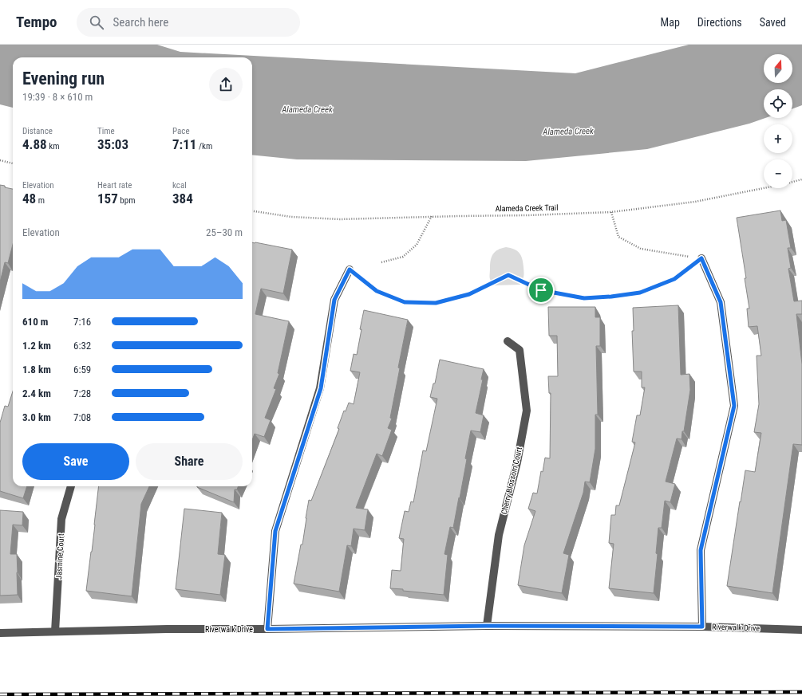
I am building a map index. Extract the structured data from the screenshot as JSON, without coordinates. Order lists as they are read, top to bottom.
{
  "streets": {
    "street": ["Cherry Blossom Court", "Jasmine Court", "Riverwalk Drive"],
    "path": ["Alameda Creek Trail"]
  },
  "crossings": [
    ["Cherry Blossom Court", "Riverwalk Drive"],
    ["Jasmine Court", "Riverwalk Drive"]
  ],
  "water": ["Alameda Creek"],
  "north": "top",
  "page": {
    "header": "Tempo",
    "search": "Search here",
    "nav": ["Map", "Directions", "Saved"],
    "map_buttons": ["+", "−"],
    "heading": ["Evening run", "19:39 · 8 × 610 m"],
    "stats": [
      ["Distance", "4.88 km"],
      ["Time", "35:03"],
      ["Pace", "7:11 /km"],
      ["Elevation", "48 m"],
      ["Heart rate", "157 bpm"],
      ["kcal", "384"]
    ],
    "chart": ["Elevation", "25–30 m"],
    "list": [
      {
        "name": "610 m",
        "note": "7:16"
      },
      {
        "name": "1.2 km",
        "note": "6:32"
      },
      {
        "name": "1.8 km",
        "note": "6:59"
      },
      {
        "name": "2.4 km",
        "note": "7:28"
      },
      {
        "name": "3.0 km",
        "note": "7:08"
      }
    ],
    "buttons": ["Save", "Share"]
  }
}
